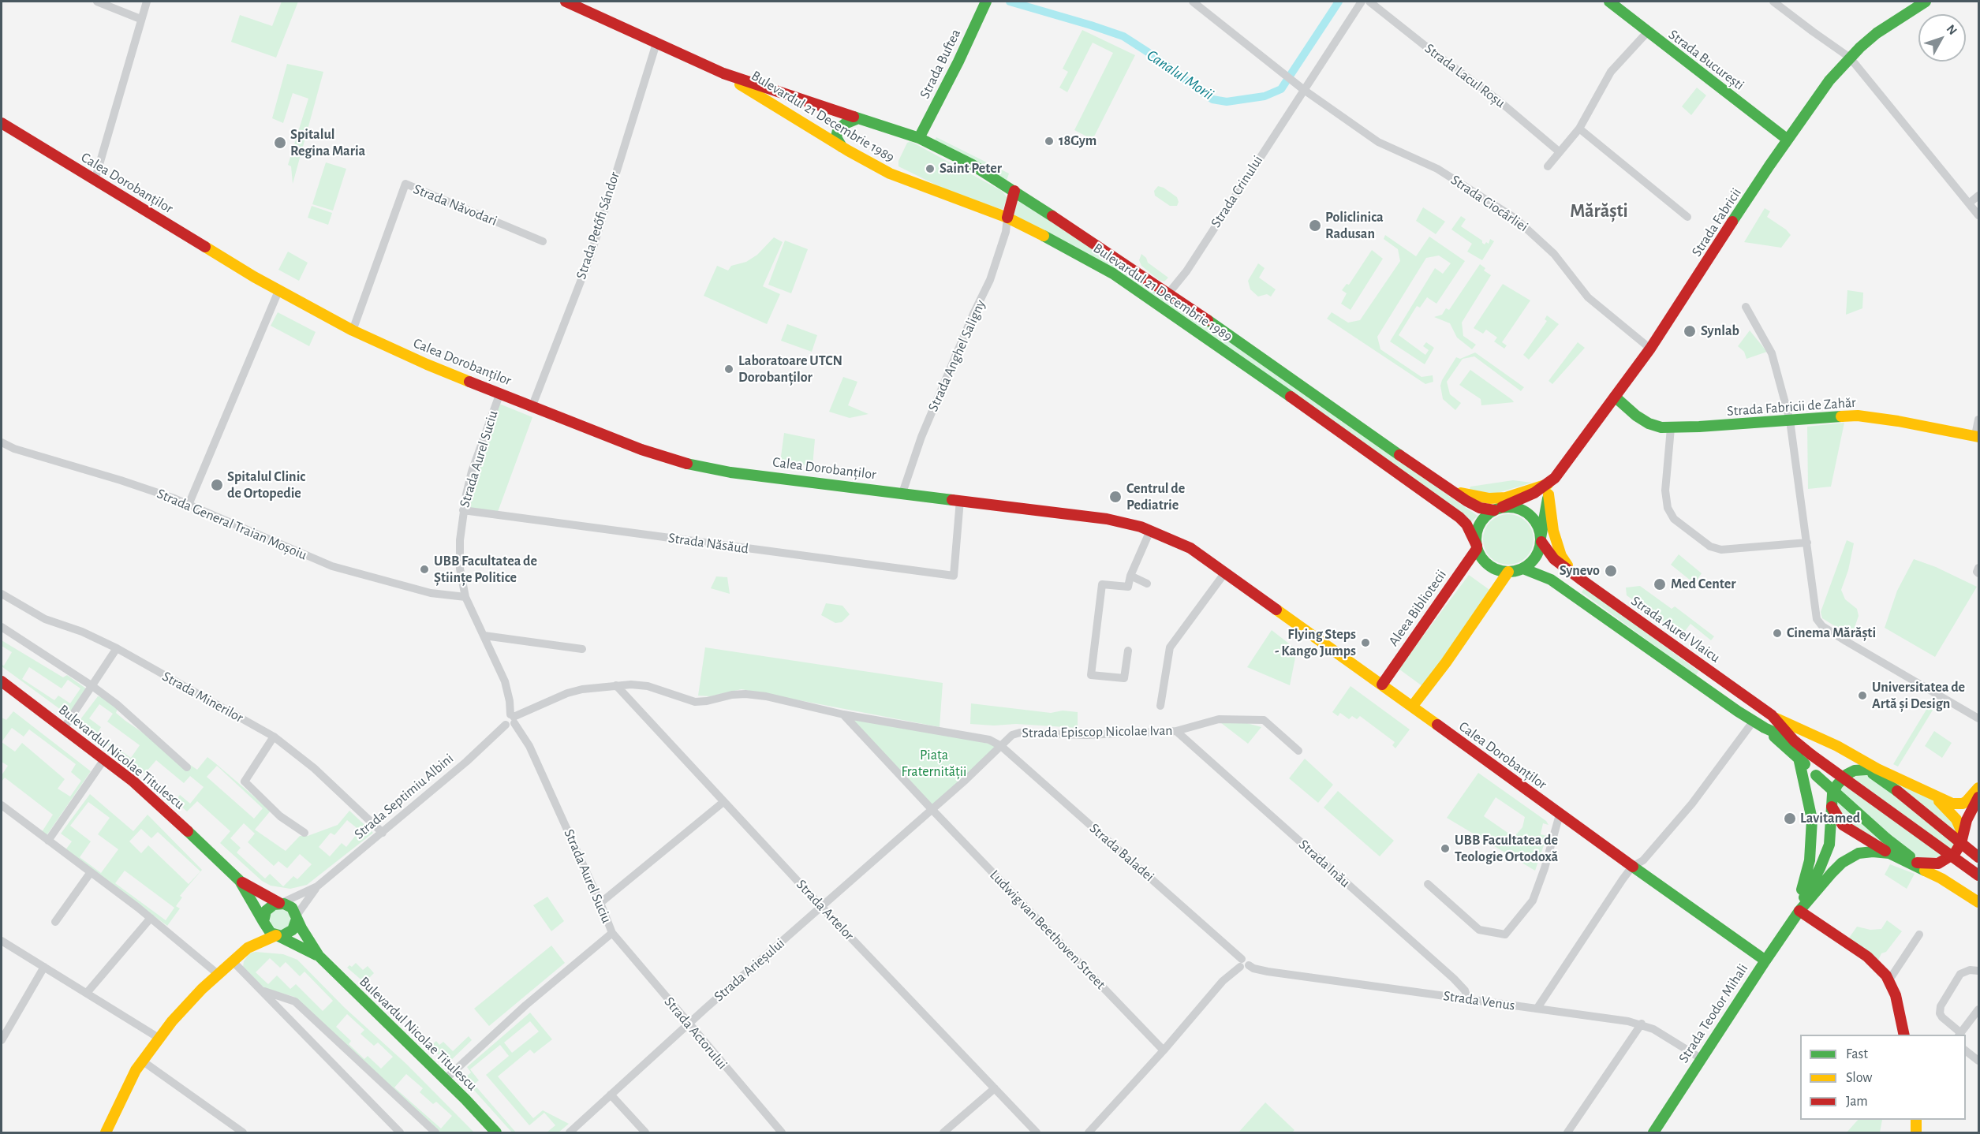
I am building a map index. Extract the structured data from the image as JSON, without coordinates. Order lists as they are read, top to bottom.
{
  "streets": {
    "main road": [
      "Strada București",
      "Strada Buftea",
      "Bulevardul 21 Decembrie 1989",
      "Calea Dorobanților",
      "Strada Fabricii",
      "Strada Fabricii de Zahăr",
      "Aleea Bibliotecii",
      "Strada Aurel Vlaicu",
      "Bulevardul Nicolae Titulescu",
      "Strada Teodor Mihali"
    ],
    "street": [
      "Strada Lacul Roșu",
      "Strada Crinului",
      "Strada Ciocârliei",
      "Strada Năvodari",
      "Strada Petőfi Sándor",
      "Strada Anghel Saligny",
      "Strada Aurel Suciu",
      "Strada General Traian Moșoiu",
      "Strada Năsăud",
      "Strada Minerilor",
      "Strada Episcop Nicolae Ivan",
      "Strada Septimiu Albini",
      "Strada Baladei",
      "Strada Inău",
      "Strada Artelor",
      "Ludwig van Beethoven Street",
      "Strada Arieșului",
      "Strada Venus",
      "Strada Actorului"
    ]
  },
  "crossings": [
    ["Strada București", "Strada Fabricii"],
    ["Strada Buftea", "Bulevardul 21 Decembrie 1989"],
    ["Bulevardul 21 Decembrie 1989", "Strada Crinului"],
    ["Bulevardul 21 Decembrie 1989", "Strada Fabricii"],
    ["Bulevardul 21 Decembrie 1989", "Strada Petőfi Sándor"],
    ["Bulevardul 21 Decembrie 1989", "Strada Anghel Saligny"],
    ["Bulevardul 21 Decembrie 1989", "Aleea Bibliotecii"],
    ["Bulevardul 21 Decembrie 1989", "Strada Aurel Vlaicu"],
    ["Calea Dorobanților", "Strada Năvodari"],
    ["Calea Dorobanților", "Strada Petőfi Sándor"],
    ["Calea Dorobanților", "Strada Anghel Saligny"],
    ["Calea Dorobanților", "Strada Aurel Suciu"],
    ["Calea Dorobanților", "Strada Năsăud"],
    ["Calea Dorobanților", "Aleea Bibliotecii"],
    ["Calea Dorobanților", "Strada Teodor Mihali"],
    ["Strada Crinului", "Strada Ciocârliei"],
    ["Strada Ciocârliei", "Strada Fabricii"],
    ["Strada Fabricii", "Strada Fabricii de Zahăr"],
    ["Strada Fabricii", "Aleea Bibliotecii"],
    ["Strada Fabricii", "Strada Aurel Vlaicu"],
    ["Strada Aurel Suciu", "Strada General Traian Moșoiu"],
    ["Strada Aurel Suciu", "Strada Năsăud"],
    ["Strada Aurel Suciu", "Bulevardul Nicolae Titulescu"],
    ["Strada Aurel Suciu", "Strada Septimiu Albini"],
    ["Strada Aurel Suciu", "Strada Actorului"],
    ["Aleea Bibliotecii", "Strada Aurel Vlaicu"],
    ["Strada Minerilor", "Strada Septimiu Albini"],
    ["Strada Episcop Nicolae Ivan", "Strada Baladei"],
    ["Strada Episcop Nicolae Ivan", "Strada Inău"],
    ["Bulevardul Nicolae Titulescu", "Strada Septimiu Albini"],
    ["Strada Baladei", "Strada Venus"],
    ["Strada Inău", "Strada Venus"],
    ["Strada Artelor", "Strada Arieșului"],
    ["Ludwig van Beethoven Street", "Strada Arieșului"],
    ["Strada Arieșului", "Strada Actorului"],
    ["Strada Venus", "Strada Teodor Mihali"]
  ],
  "districts": ["Mărăști"],
  "water": ["Canalul Morii"],
  "parks": ["Piața Fraternității"],
  "places": [
    "18Gym",
    "Spitalul Regina Maria",
    "Saint Peter",
    "Policlinica Radusan",
    "Synlab",
    "Laboratoare UTCN Dorobanților",
    "Spitalul Clinic de Ortopedie",
    "Centrul de Pediatrie",
    "UBB Facultatea de Științe Politice",
    "Synevo",
    "Med Center",
    "Cinema Mărăști",
    "Flying Steps - Kango Jumps",
    "Universitatea de Artă și Design",
    "Lavitamed",
    "UBB Facultatea de Teologie Ortodoxă"
  ],
  "legend": ["Fast", "Slow", "Jam"],
  "north": "top right"
}
